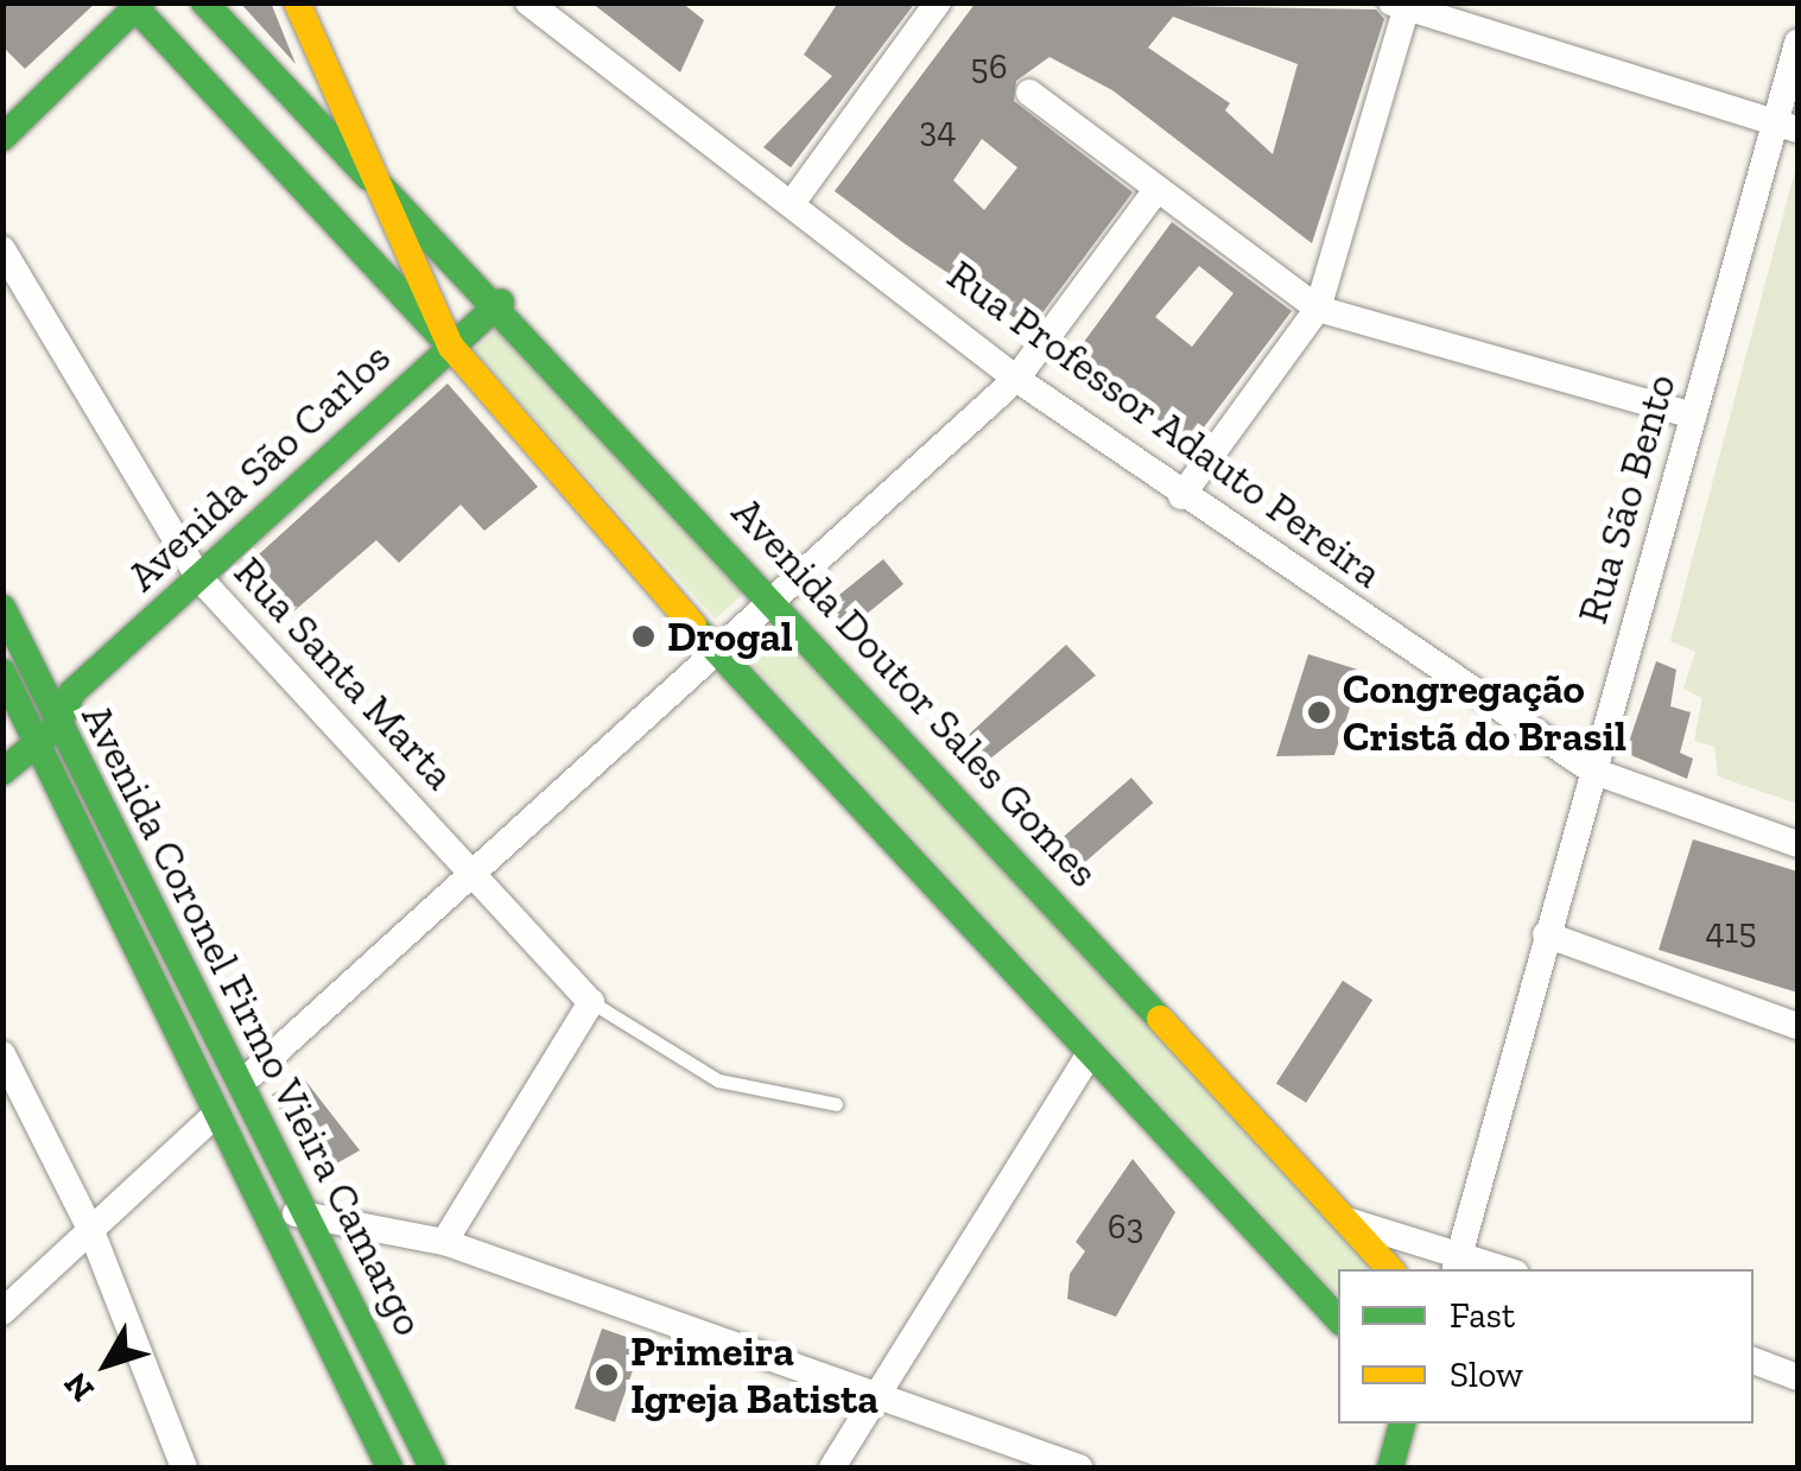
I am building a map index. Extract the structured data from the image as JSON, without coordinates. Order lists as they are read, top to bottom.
{
  "streets": {
    "main road": ["Avenida São Carlos", "Avenida Doutor Sales Gomes", "Avenida Coronel Firmo Vieira Camargo"],
    "street": ["Rua Professor Adauto Pereira", "Rua São Bento", "Rua Santa Marta"]
  },
  "crossings": [
    ["Rua Professor Adauto Pereira", "Rua São Bento"],
    ["Avenida São Carlos", "Rua Santa Marta"],
    ["Avenida São Carlos", "Avenida Doutor Sales Gomes"],
    ["Avenida São Carlos", "Avenida Coronel Firmo Vieira Camargo"]
  ],
  "places": ["Drogal", "Congregação Cristã do Brasil", "Primeira Igreja Batista"],
  "house_numbers": [
    "56",
    "34",
    "415",
    "63"
  ],
  "legend": ["Fast", "Slow"],
  "north": "bottom left"
}
